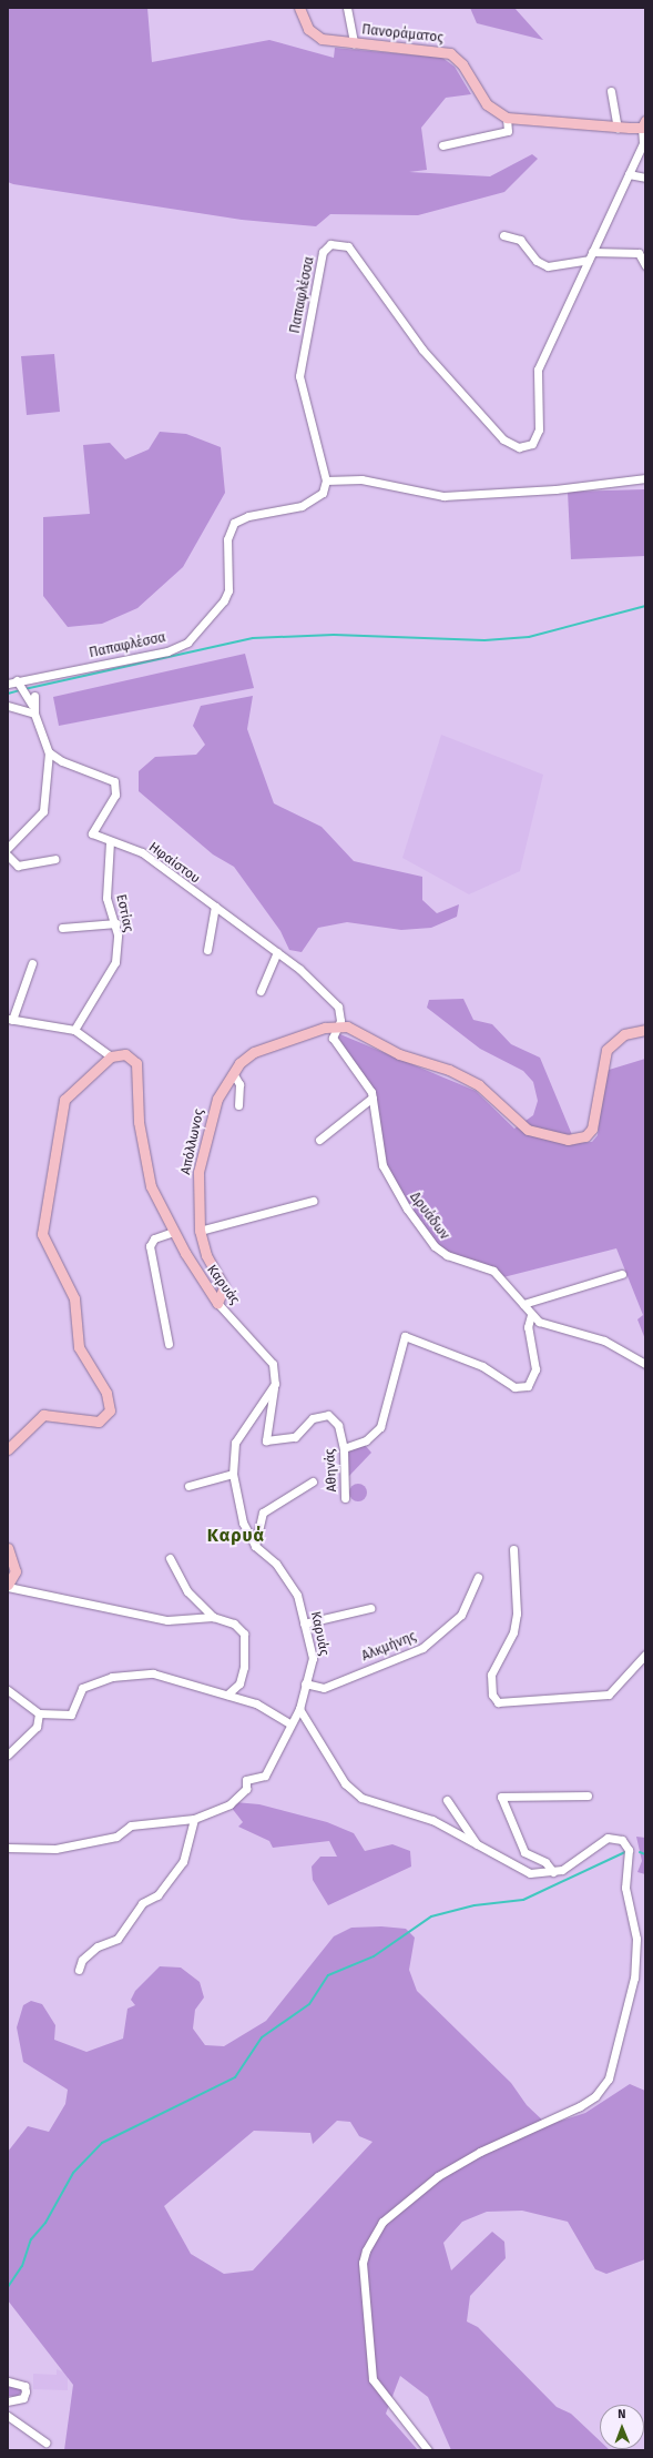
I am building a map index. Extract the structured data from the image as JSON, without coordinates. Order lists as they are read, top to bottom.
{
  "streets": {
    "main road": ["Πανοράματος", "Απόλλωνος", "Καρυάς"],
    "street": [
      "Παπαφλέσσα",
      "Ηφαίστου",
      "Εστίας",
      "Δρυάδων",
      "Αθηνάς",
      "Αλκμήνης"
    ]
  },
  "crossings": [
    ["Πανοράματος", "Παπαφλέσσα"],
    ["Ηφαίστου", "Εστίας"],
    ["Ηφαίστου", "Απόλλωνος"],
    ["Ηφαίστου", "Δρυάδων"],
    ["Απόλλωνος", "Δρυάδων"],
    ["Απόλλωνος", "Καρυάς"],
    ["Καρυάς", "Αθηνάς"],
    ["Καρυάς", "Αλκμήνης"]
  ],
  "districts": ["Καρυά"],
  "north": "top"
}
